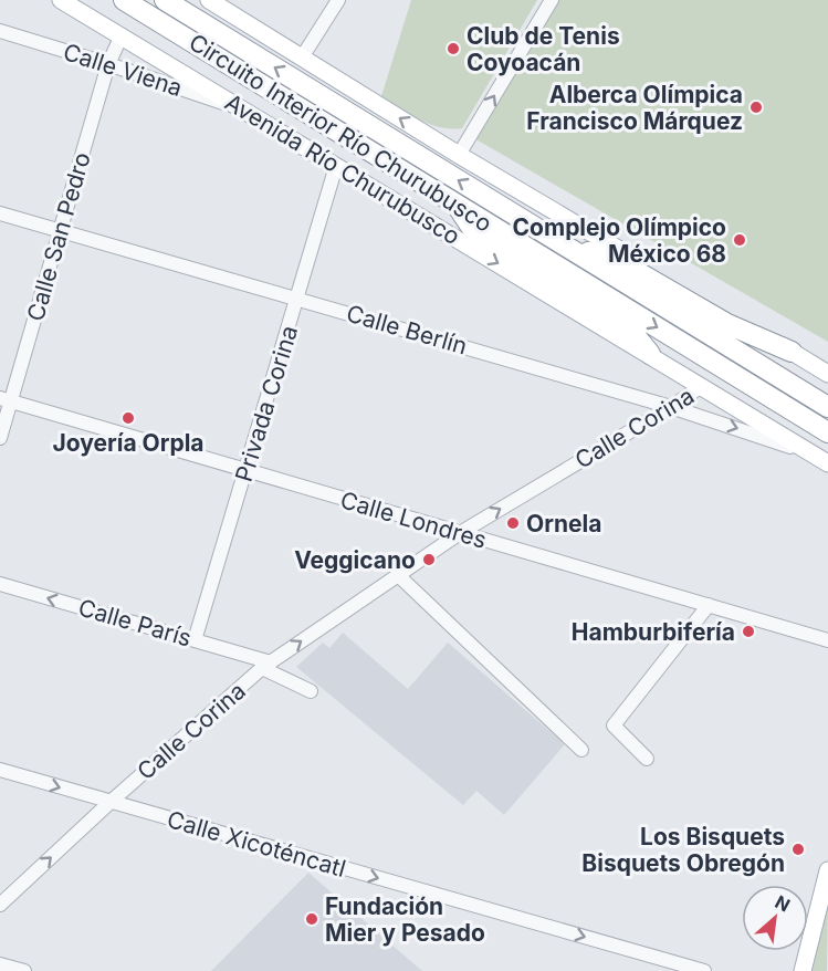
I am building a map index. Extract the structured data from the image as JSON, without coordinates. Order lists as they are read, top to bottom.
{
  "streets": {
    "highway": ["Circuito Interior Río Churubusco"],
    "main road": ["Avenida Río Churubusco"],
    "street": [
      "Calle Viena",
      "Calle San Pedro",
      "Calle Berlín",
      "Privada Corina",
      "Calle Corina",
      "Calle Londres",
      "Calle París",
      "Calle Xicoténcatl"
    ]
  },
  "crossings": [
    ["Calle Viena", "Avenida Río Churubusco"],
    ["Calle Viena", "Calle San Pedro"],
    ["Avenida Río Churubusco", "Calle San Pedro"],
    ["Avenida Río Churubusco", "Calle Berlín"],
    ["Avenida Río Churubusco", "Privada Corina"],
    ["Avenida Río Churubusco", "Calle Corina"],
    ["Calle San Pedro", "Calle Berlín"],
    ["Calle San Pedro", "Calle Londres"],
    ["Calle Berlín", "Privada Corina"],
    ["Calle Berlín", "Calle Corina"],
    ["Privada Corina", "Calle Londres"],
    ["Privada Corina", "Calle París"],
    ["Calle Corina", "Calle Londres"],
    ["Calle Corina", "Calle París"],
    ["Calle Corina", "Calle Xicoténcatl"]
  ],
  "one_way": ["Calle Corina", "Calle París", "Calle Xicoténcatl"],
  "places": [
    "Club de Tenis Coyoacán",
    "Alberca Olímpica Francisco Márquez",
    "Complejo Olímpico México 68",
    "Joyería Orpla",
    "Ornela",
    "Veggicano",
    "Hamburbifería",
    "Los Bisquets Bisquets Obregón",
    "Fundación Mier y Pesado"
  ],
  "north": "top right"
}
